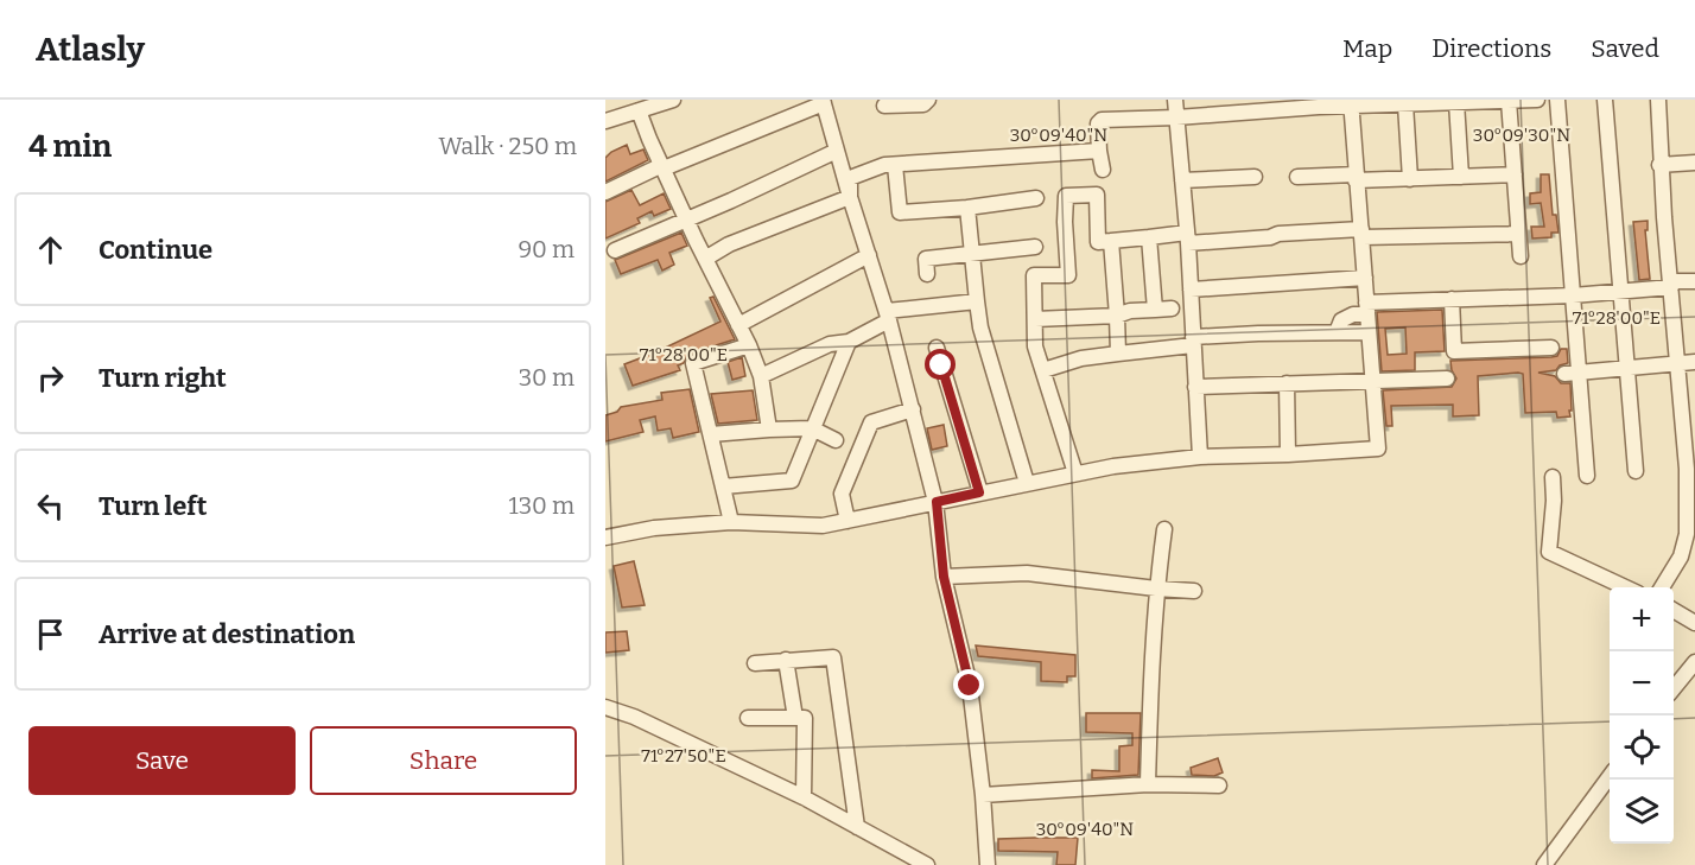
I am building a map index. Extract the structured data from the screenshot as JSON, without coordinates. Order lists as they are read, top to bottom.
{
  "page": {
    "header": "Atlasly",
    "nav": ["Map", "Directions", "Saved"],
    "heading": ["4 min", "Walk · 250 m"],
    "list": [
      ["Continue", "90 m"],
      ["Turn right", "30 m"],
      ["Turn left", "130 m"],
      "Arrive at destination"
    ],
    "map_buttons": ["+", "−"],
    "buttons": ["Save", "Share"]
  },
  "coordinates": [
    "30°09'40\"N",
    "30°09'30\"N",
    "71°28'00\"E",
    "71°27'50\"E"
  ]
}
